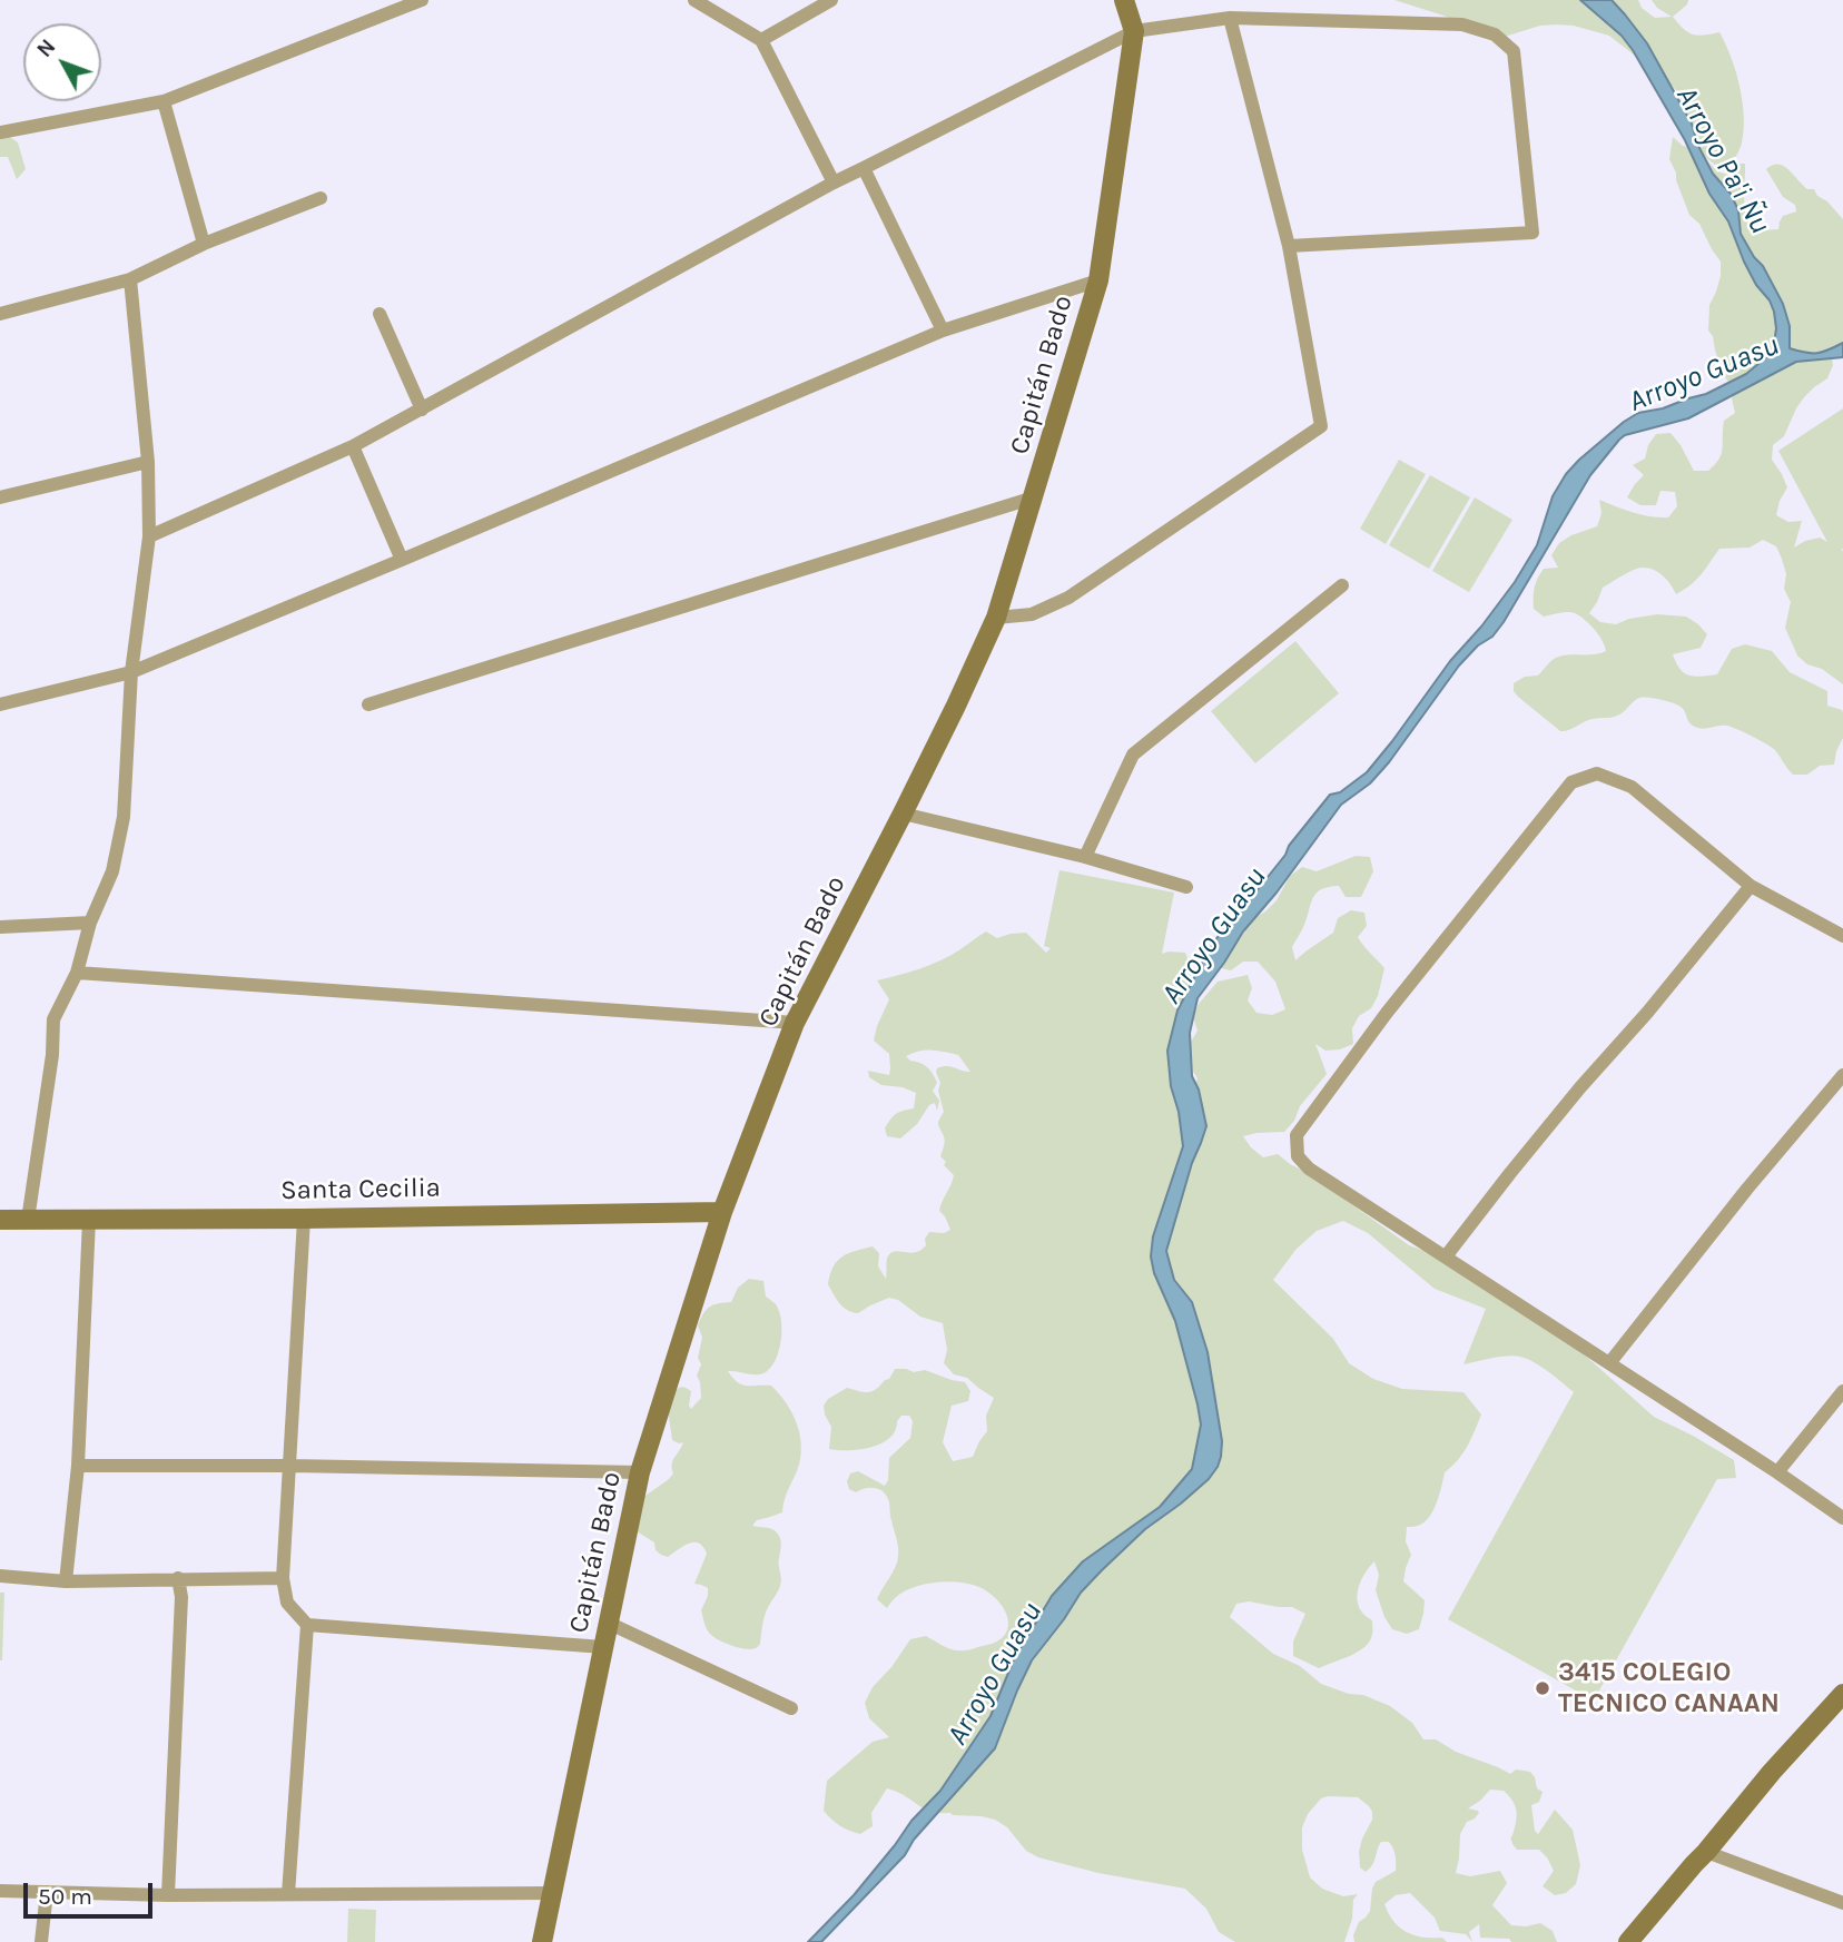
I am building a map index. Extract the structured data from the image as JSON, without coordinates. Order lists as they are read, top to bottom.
{
  "streets": {
    "street": ["Capitán Bado", "Santa Cecilia"]
  },
  "crossings": [
    ["Capitán Bado", "Santa Cecilia"]
  ],
  "water": ["Arroyo Pa'i Ñu", "Arroyo Guasu"],
  "places": ["3415 COLEGIO TECNICO CANAAN"],
  "scale_bar": "50 m",
  "north": "top left"
}
